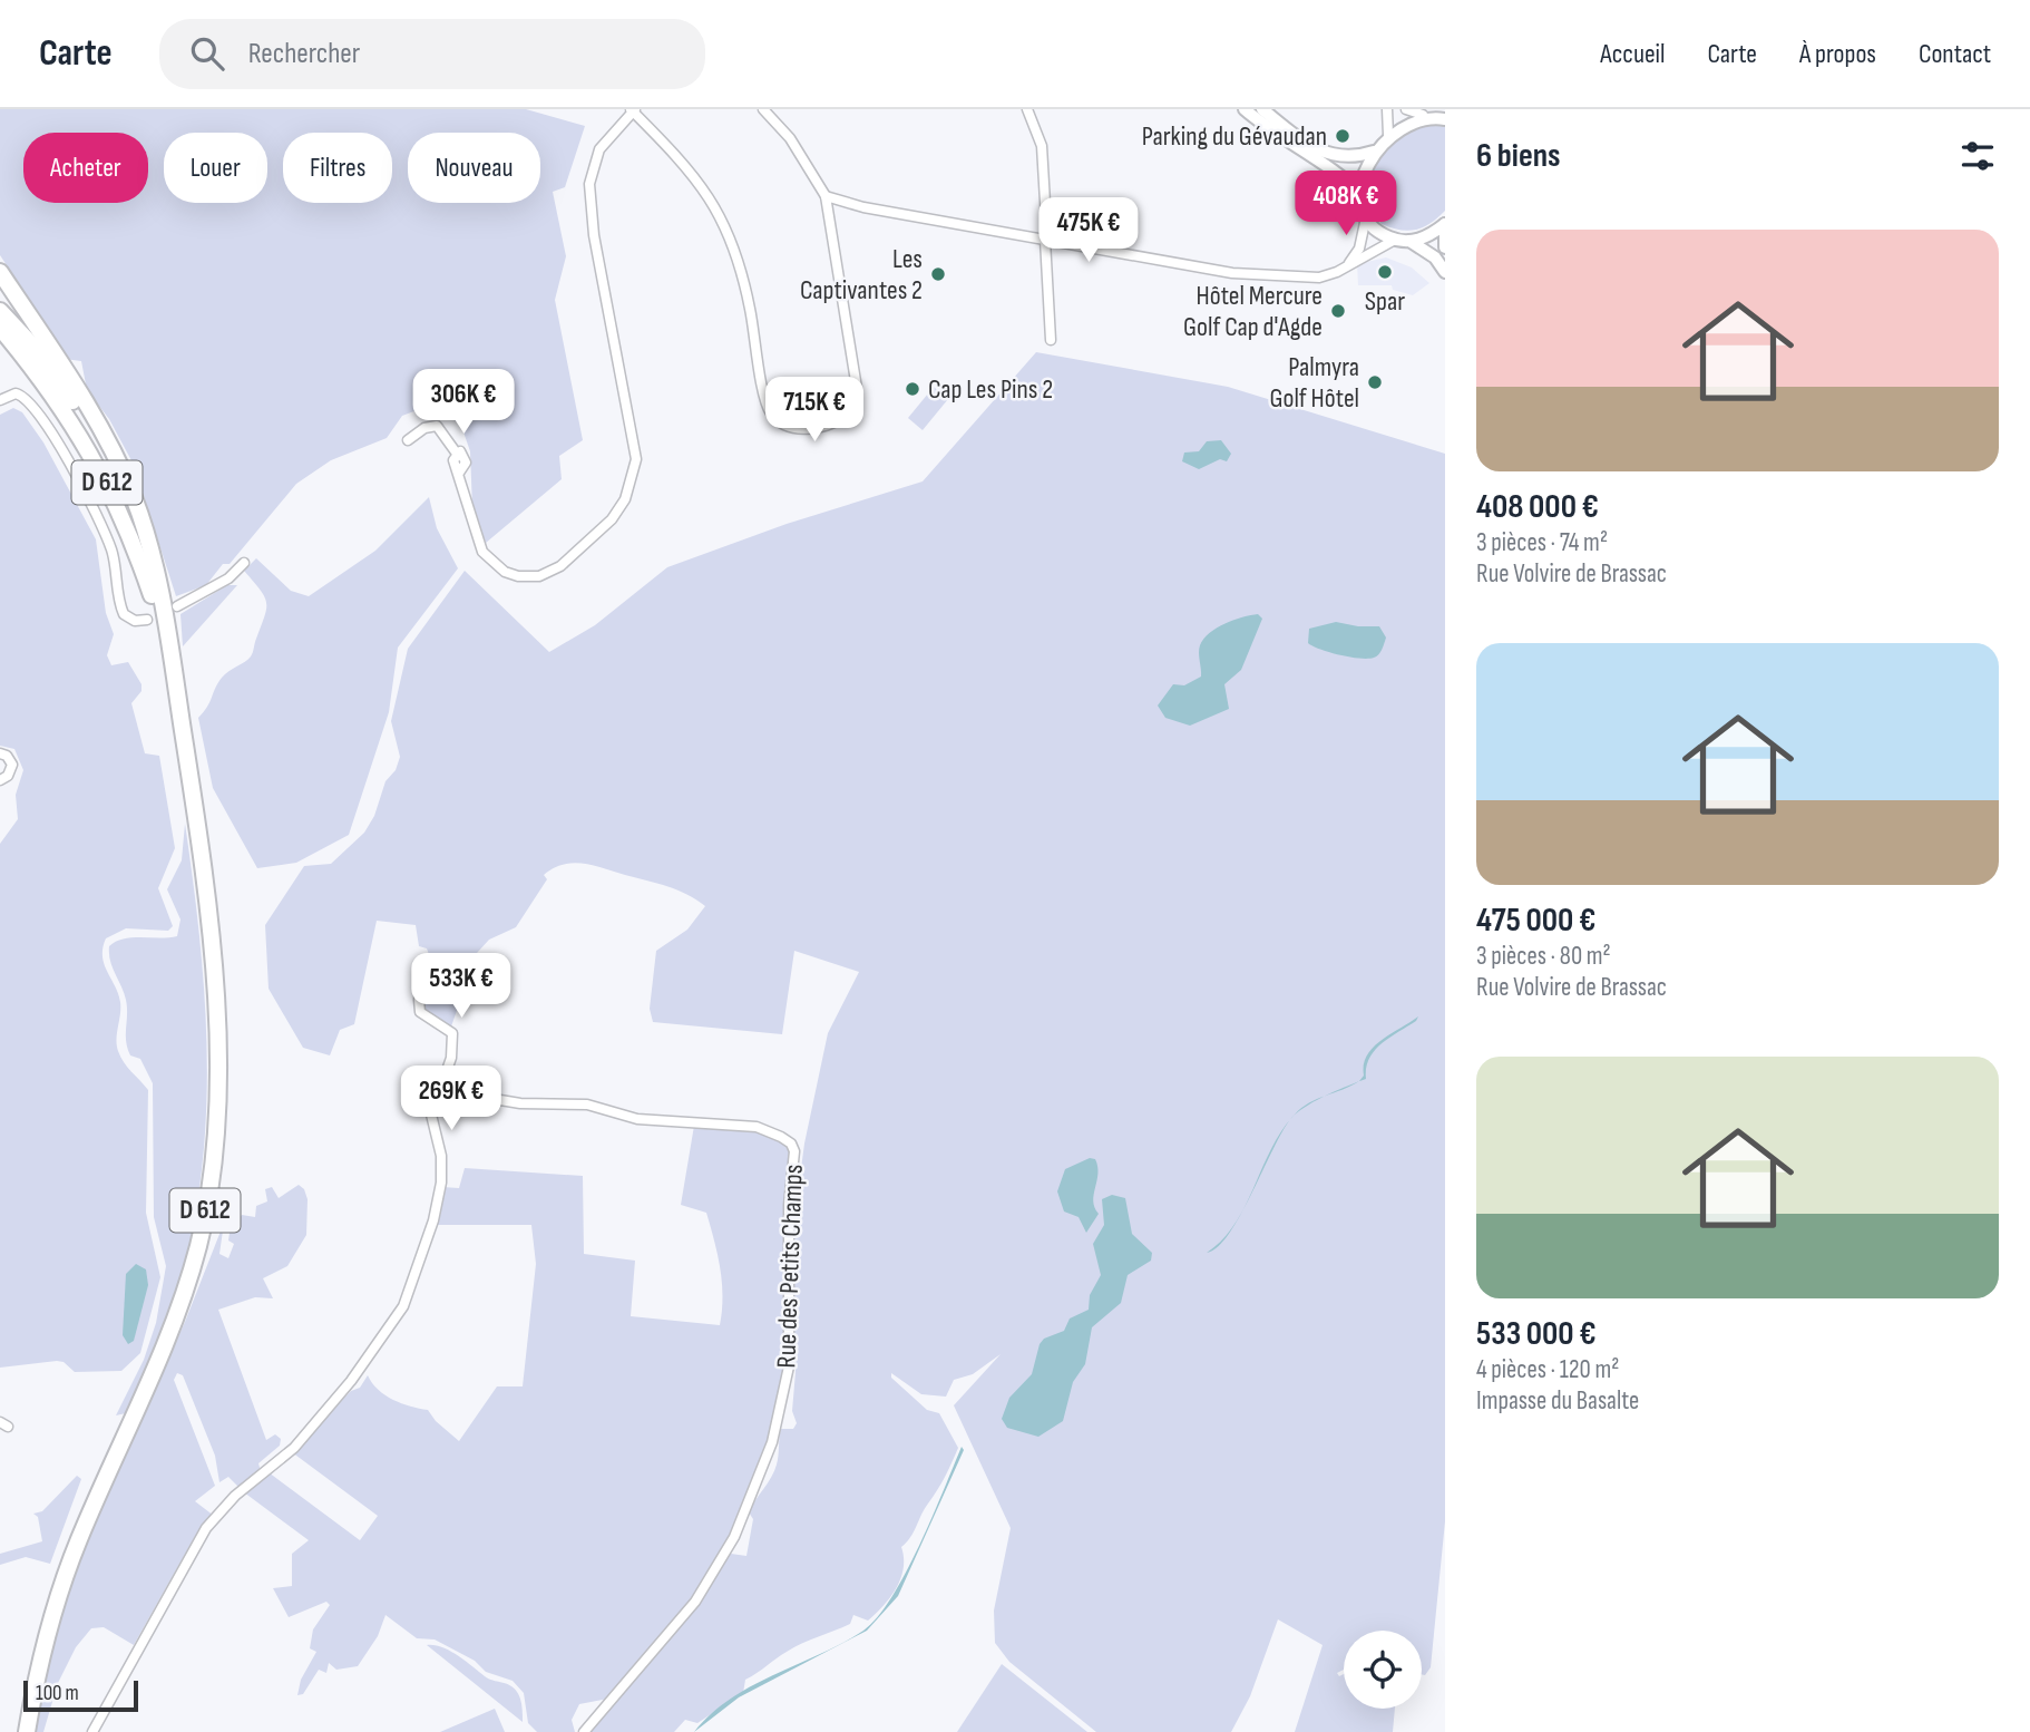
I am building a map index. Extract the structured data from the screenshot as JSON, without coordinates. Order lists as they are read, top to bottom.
{
  "streets": {
    "highway": ["D 612"],
    "street": ["Rue des Petits Champs"]
  },
  "places": [
    "Parking du Gévaudan",
    "Spar",
    "Les Captivantes 2",
    "Hôtel Mercure Golf Cap d'Agde",
    "Palmyra Golf Hôtel",
    "Cap Les Pins 2"
  ],
  "scale_bar": "100 m",
  "page": {
    "header": "Carte",
    "search": "Rechercher",
    "nav": [
      "Accueil",
      "Carte",
      "À propos",
      "Contact"
    ],
    "heading": "6 biens",
    "chip": [
      "Acheter",
      "Louer",
      "Filtres",
      "Nouveau"
    ],
    "price": [
      "408K €",
      "475K €",
      "306K €",
      "715K €",
      "533K €",
      "269K €"
    ],
    "list": [
      {
        "name": "408 000 €",
        "note": "3 pièces · 74 m² · Rue Volvire de Brassac"
      },
      {
        "name": "475 000 €",
        "note": "3 pièces · 80 m² · Rue Volvire de Brassac"
      },
      {
        "name": "533 000 €",
        "note": "4 pièces · 120 m² · Impasse du Basalte"
      }
    ],
    "scale": "100 m"
  }
}
